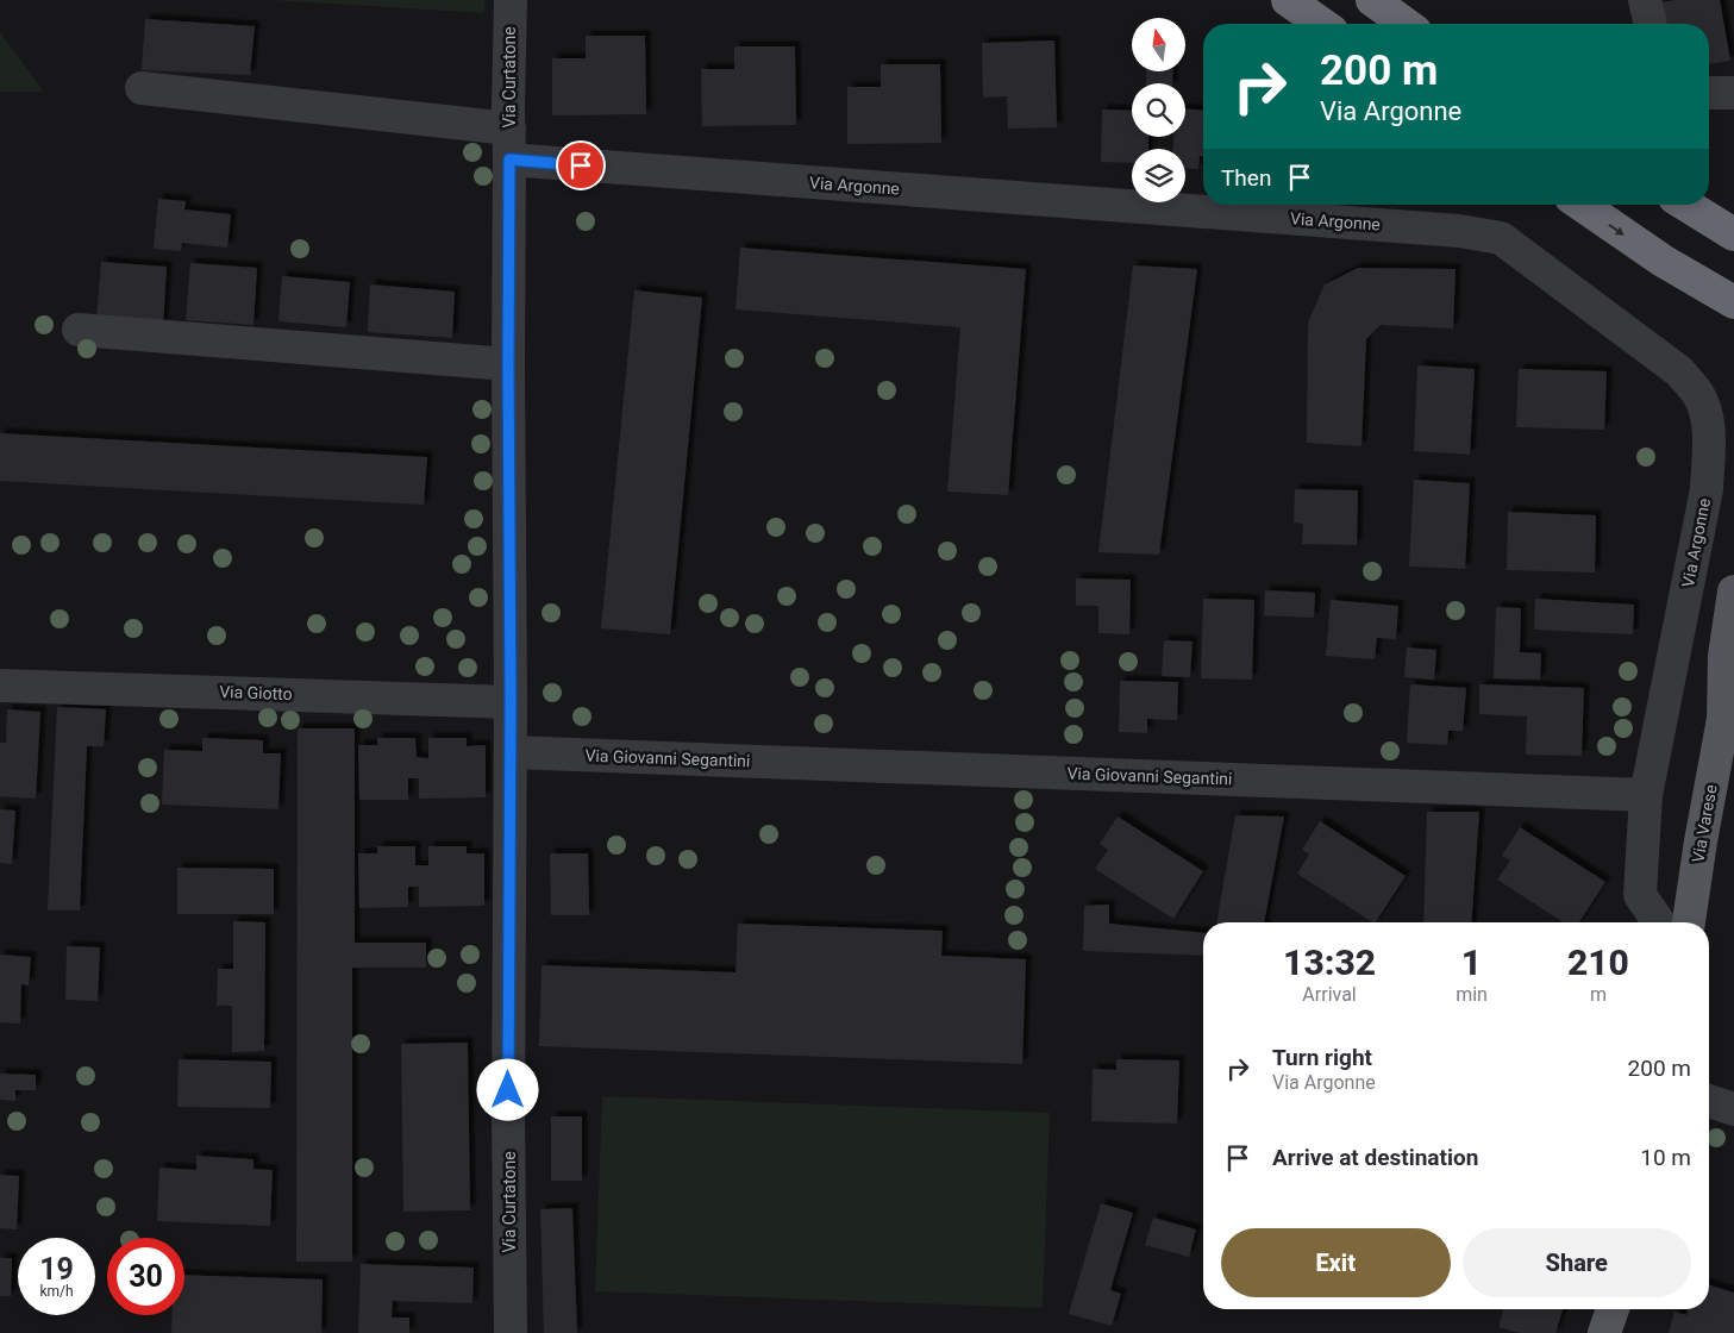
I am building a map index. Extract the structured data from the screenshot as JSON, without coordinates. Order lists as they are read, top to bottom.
{
  "streets": {
    "main road": ["Via Varese"],
    "street": [
      "Via Curtatone",
      "Via Argonne",
      "Via Giotto",
      "Via Giovanni Segantini"
    ]
  },
  "crossings": [
    ["Via Curtatone", "Via Argonne"],
    ["Via Curtatone", "Via Giotto"],
    ["Via Curtatone", "Via Giovanni Segantini"],
    ["Via Argonne", "Via Giovanni Segantini"]
  ],
  "north": "top",
  "page": {
    "turn": ["200 m", "Via Argonne"],
    "then": "Then",
    "eta": [
      "13:32",
      "Arrival",
      "1",
      "min",
      "210",
      "m"
    ],
    "list": [
      {
        "name": "Turn right",
        "note": "Via Argonne",
        "value": "200 m"
      },
      {
        "name": "Arrive at destination",
        "value": "10 m"
      }
    ],
    "buttons": ["Exit", "Share"],
    "speed": "19 km/h",
    "limit": "30"
  }
}
